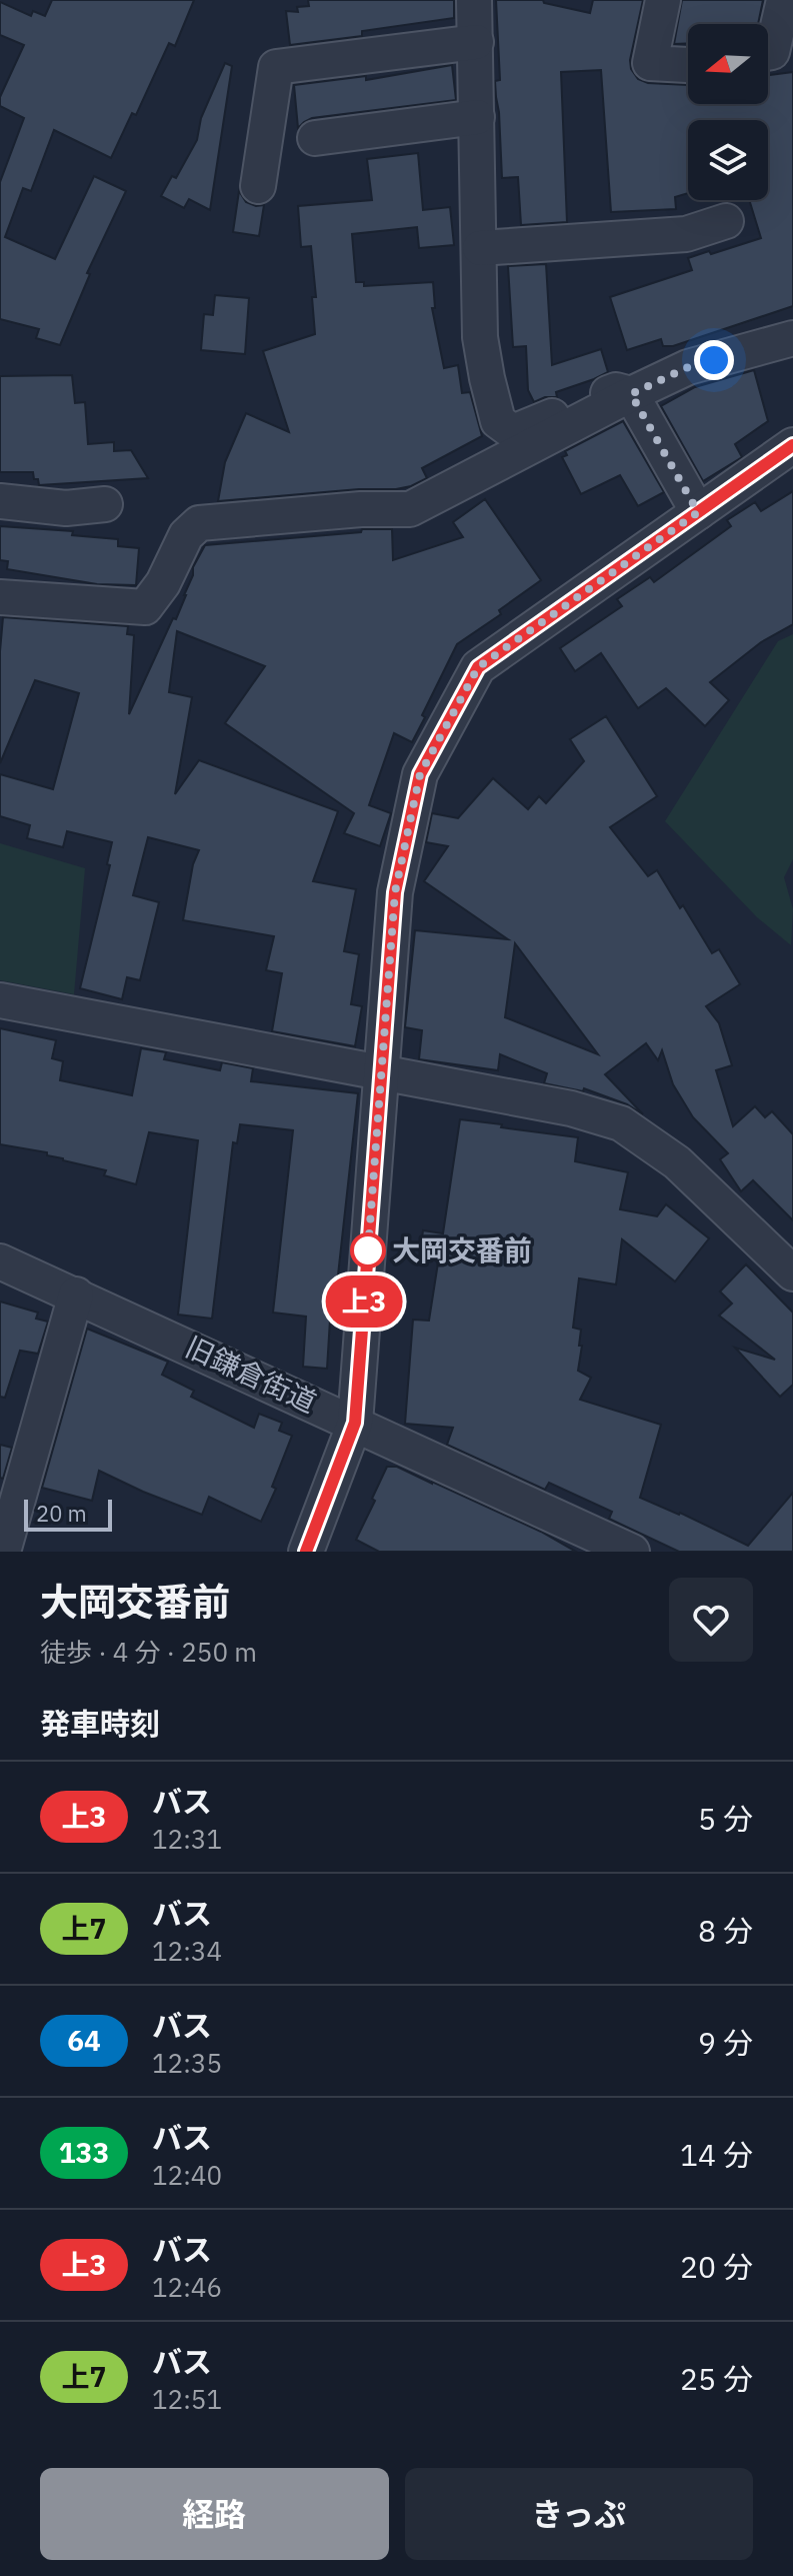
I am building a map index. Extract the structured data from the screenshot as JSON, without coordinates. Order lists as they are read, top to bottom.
{
  "streets": {
    "street": ["旧鎌倉街道"]
  },
  "places": ["大岡交番前"],
  "lines": ["bus line 上3"],
  "scale_bar": "20 m",
  "north": "left",
  "page": {
    "on_map": "上3",
    "scale": "20 m",
    "heading": [
      ["大岡交番前", "徒歩 · 4 分 · 250 m"],
      "発車時刻"
    ],
    "list": [
      {
        "mark": "上3",
        "name": "バス",
        "note": "12:31",
        "value": "5 分"
      },
      {
        "mark": "上7",
        "name": "バス",
        "note": "12:34",
        "value": "8 分"
      },
      {
        "mark": "64",
        "name": "バス",
        "note": "12:35",
        "value": "9 分"
      },
      {
        "mark": "133",
        "name": "バス",
        "note": "12:40",
        "value": "14 分"
      },
      {
        "mark": "上3",
        "name": "バス",
        "note": "12:46",
        "value": "20 分"
      },
      {
        "mark": "上7",
        "name": "バス",
        "note": "12:51",
        "value": "25 分"
      }
    ],
    "buttons": ["経路", "きっぷ"]
  }
}
